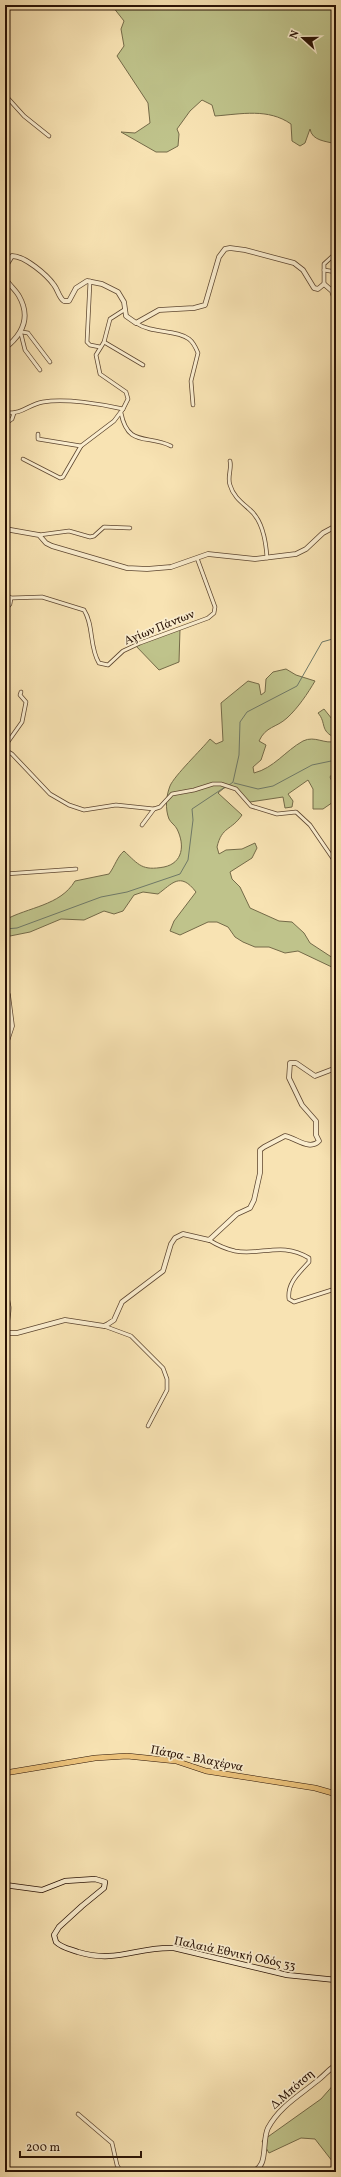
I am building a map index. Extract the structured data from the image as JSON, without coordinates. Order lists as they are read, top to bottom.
{
  "streets": {
    "main road": ["Πάτρα - Βλαχέρνα", "Παλαιά Εθνική Οδός 33"],
    "street": ["Αγίων Πάντων", "Δ.Μπότση"]
  },
  "scale_bar": "200 m",
  "north": "left"
}
